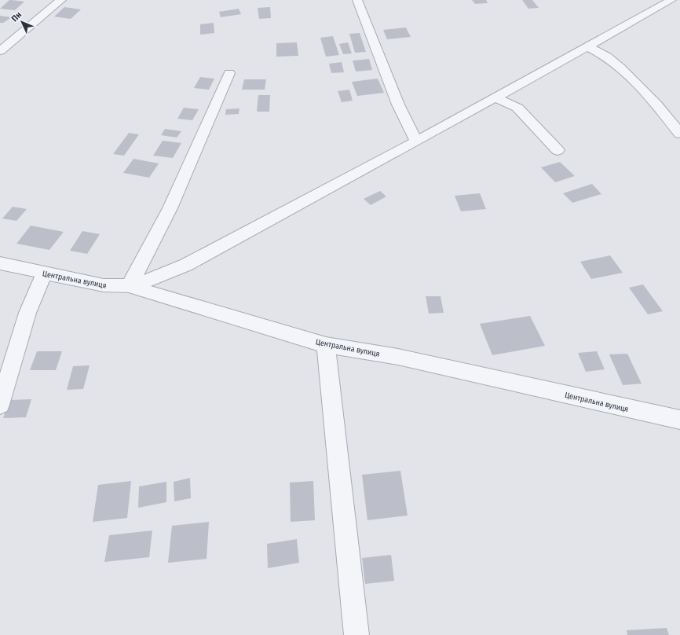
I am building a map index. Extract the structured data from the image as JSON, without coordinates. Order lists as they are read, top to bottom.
{
  "streets": {
    "street": ["Центральна вулиця"]
  },
  "north": "top left"
}
